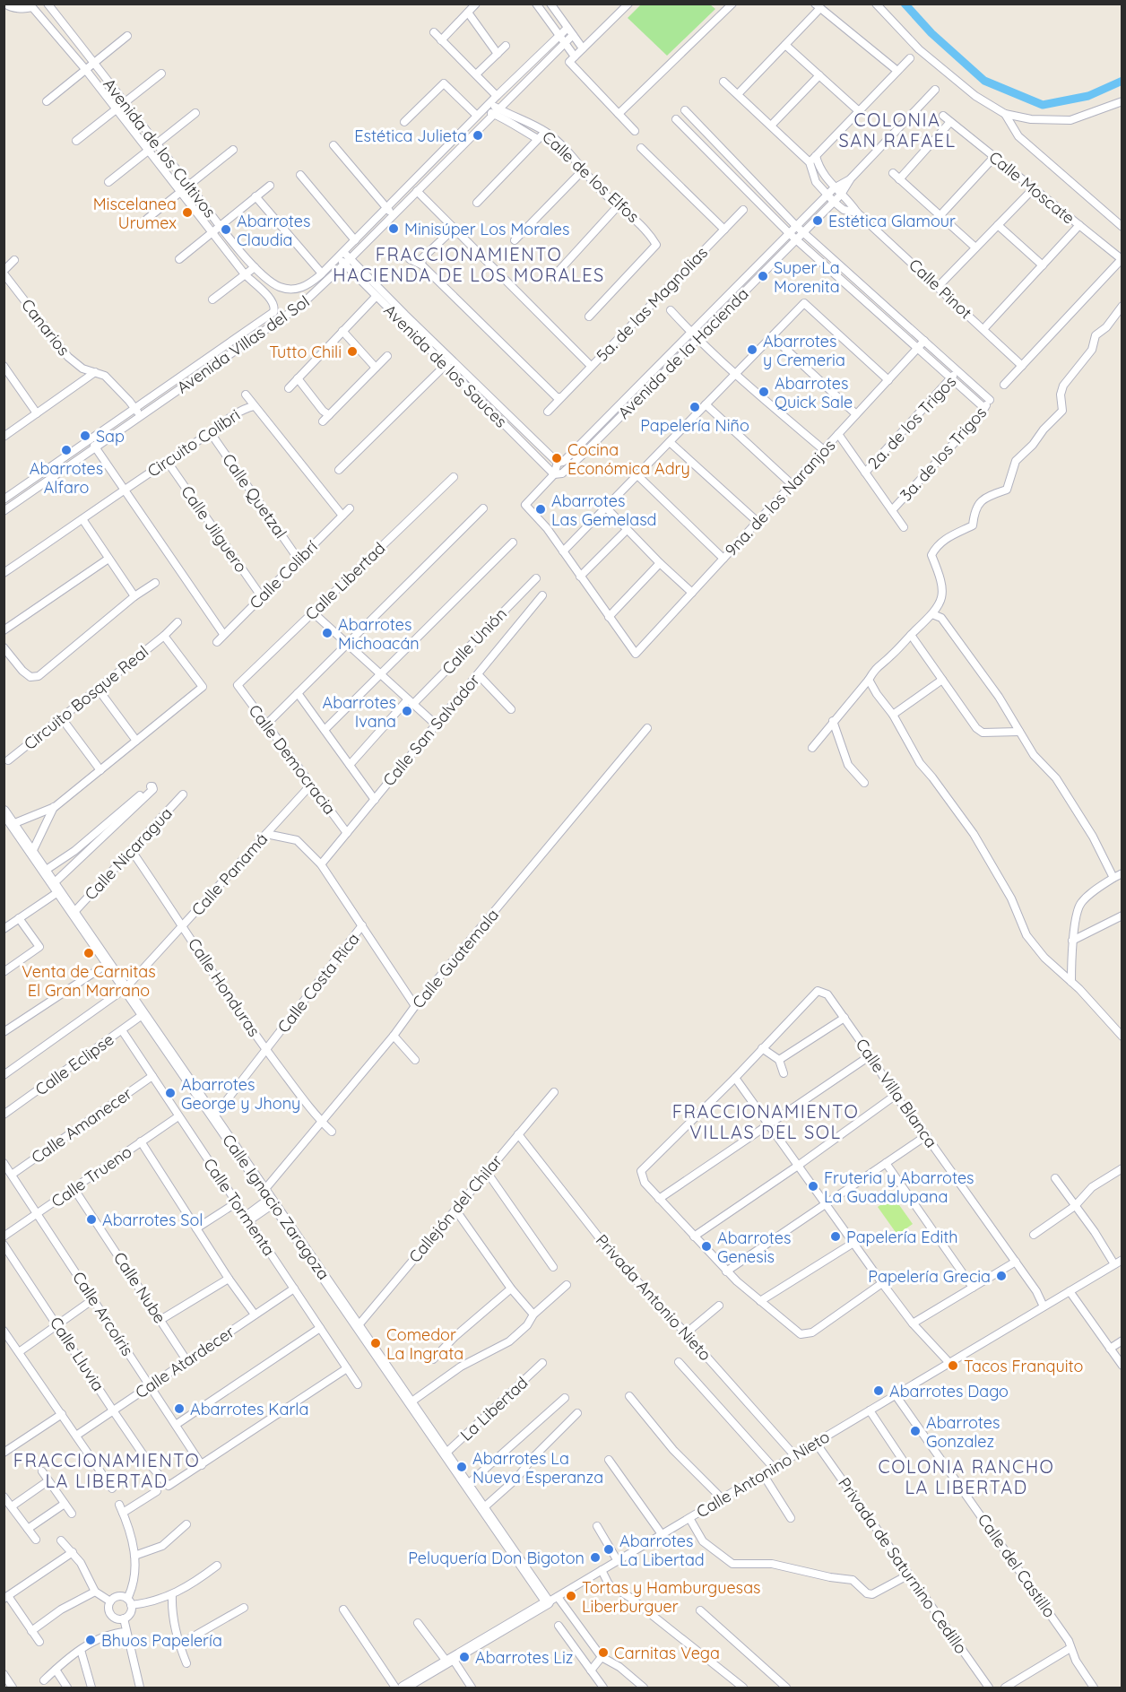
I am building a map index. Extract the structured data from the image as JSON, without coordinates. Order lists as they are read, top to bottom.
{
  "streets": {
    "main road": ["Calle Ignacio Zaragoza", "Calle Antonino Nieto"],
    "street": [
      "Avenida de los Cultivos",
      "Calle de los Elfos",
      "Calle Moscate",
      "Calle Pinot",
      "5a. de las Magnolias",
      "Canarios",
      "Avenida Villas del Sol",
      "Avenida de la Hacienda",
      "Avenida de los Sauces",
      "2a. de los Trigos",
      "Circuito Colibri",
      "3a. de los Trigos",
      "Calle Quetzal",
      "9na. de los Naranjos",
      "Calle Jilguero",
      "Calle Colibrí",
      "Calle Libertad",
      "Calle Unión",
      "Circuito Bosque Real",
      "Calle San Salvador",
      "Calle Democracia",
      "Calle Nicaragua",
      "Calle Panamá",
      "Calle Guatemala",
      "Calle Costa Rica",
      "Calle Honduras",
      "Calle Eclipse",
      "Calle Villa Blanca",
      "Calle Amanecer",
      "Calle Trueno",
      "Calle Tormenta",
      "Callejón del Chilar",
      "Calle Nube",
      "Privada Antonio Nieto",
      "Calle Arcoíris",
      "Calle Lluvia",
      "Calle Atardecer",
      "La Libertad",
      "Privada de Saturnino Cedillo",
      "Calle del Castillo"
    ]
  },
  "crossings": [
    ["Avenida de los Cultivos", "Avenida Villas del Sol"],
    ["Calle de los Elfos", "Avenida Villas del Sol"],
    ["Calle Pinot", "Avenida de la Hacienda"],
    ["Canarios", "Avenida Villas del Sol"],
    ["Avenida Villas del Sol", "Avenida de los Sauces"],
    ["Avenida de la Hacienda", "Avenida de los Sauces"],
    ["2a. de los Trigos", "3a. de los Trigos"],
    ["Circuito Colibri", "Calle Quetzal"],
    ["Circuito Colibri", "Calle Jilguero"],
    ["Circuito Colibri", "Calle Colibrí"],
    ["Calle Quetzal", "Calle Colibrí"],
    ["Calle Jilguero", "Calle Colibrí"],
    ["Calle Libertad", "Calle Democracia"],
    ["Calle San Salvador", "Calle Democracia"],
    ["Calle Democracia", "Calle Panamá"],
    ["Calle Nicaragua", "Calle Honduras"],
    ["Calle Nicaragua", "Calle Ignacio Zaragoza"],
    ["Calle Panamá", "Calle Honduras"],
    ["Calle Panamá", "Calle Ignacio Zaragoza"],
    ["Calle Guatemala", "Calle Honduras"],
    ["Calle Guatemala", "Calle Tormenta"],
    ["Calle Guatemala", "Calle Ignacio Zaragoza"],
    ["Calle Costa Rica", "Calle Honduras"],
    ["Calle Costa Rica", "Calle Ignacio Zaragoza"],
    ["Calle Eclipse", "Calle Tormenta"],
    ["Calle Eclipse", "Calle Ignacio Zaragoza"],
    ["Calle Villa Blanca", "Calle Antonino Nieto"],
    ["Calle Amanecer", "Calle Tormenta"],
    ["Calle Amanecer", "Calle Arcoíris"],
    ["Calle Trueno", "Calle Tormenta"],
    ["Calle Trueno", "Calle Nube"],
    ["Calle Trueno", "Calle Arcoíris"],
    ["Calle Tormenta", "Calle Atardecer"],
    ["Calle Ignacio Zaragoza", "Callejón del Chilar"],
    ["Calle Ignacio Zaragoza", "La Libertad"],
    ["Calle Ignacio Zaragoza", "Calle Antonino Nieto"],
    ["Callejón del Chilar", "Privada Antonio Nieto"],
    ["Calle Nube", "Calle Atardecer"],
    ["Privada Antonio Nieto", "Calle Antonino Nieto"],
    ["Calle Arcoíris", "Calle Lluvia"],
    ["Calle Arcoíris", "Calle Atardecer"],
    ["Calle Lluvia", "Calle Atardecer"],
    ["Calle Antonino Nieto", "Privada de Saturnino Cedillo"],
    ["Calle Antonino Nieto", "Calle del Castillo"]
  ],
  "districts": [
    "COLONIA SAN RAFAEL",
    "FRACCIONAMIENTO HACIENDA DE LOS MORALES",
    "FRACCIONAMIENTO VILLAS DEL SOL",
    "FRACCIONAMIENTO LA LIBERTAD",
    "COLONIA RANCHO LA LIBERTAD"
  ],
  "places": [
    "Estética Julieta",
    "Miscelanea Urumex",
    "Estética Glamour",
    "Minisúper Los Morales",
    "Abarrotes Claudia",
    "Super La Morenita",
    "Abarrotes y Cremeria",
    "Tutto Chili",
    "Abarrotes Quick Sale",
    "Papelería Niño",
    "Sap",
    "Abarrotes Alfaro",
    "Cocina Económica Adry",
    "Abarrotes Las Gemelasd",
    "Abarrotes Michoacán",
    "Abarrotes Ivana",
    "Venta de Carnitas El Gran Marrano",
    "Abarrotes George y Jhony",
    "Fruteria y Abarrotes La Guadalupana",
    "Abarrotes Sol",
    "Papelería Edith",
    "Abarrotes Genesis",
    "Papelería Grecia",
    "Comedor La Ingrata",
    "Tacos Franquito",
    "Abarrotes Dago",
    "Abarrotes Karla",
    "Abarrotes Gonzalez",
    "Abarrotes La Nueva Esperanza",
    "Abarrotes La Libertad",
    "Peluquería Don Bigoton",
    "Tortas y Hamburguesas Liberburguer",
    "Bhuos Papelería",
    "Carnitas Vega",
    "Abarrotes Liz"
  ]
}
